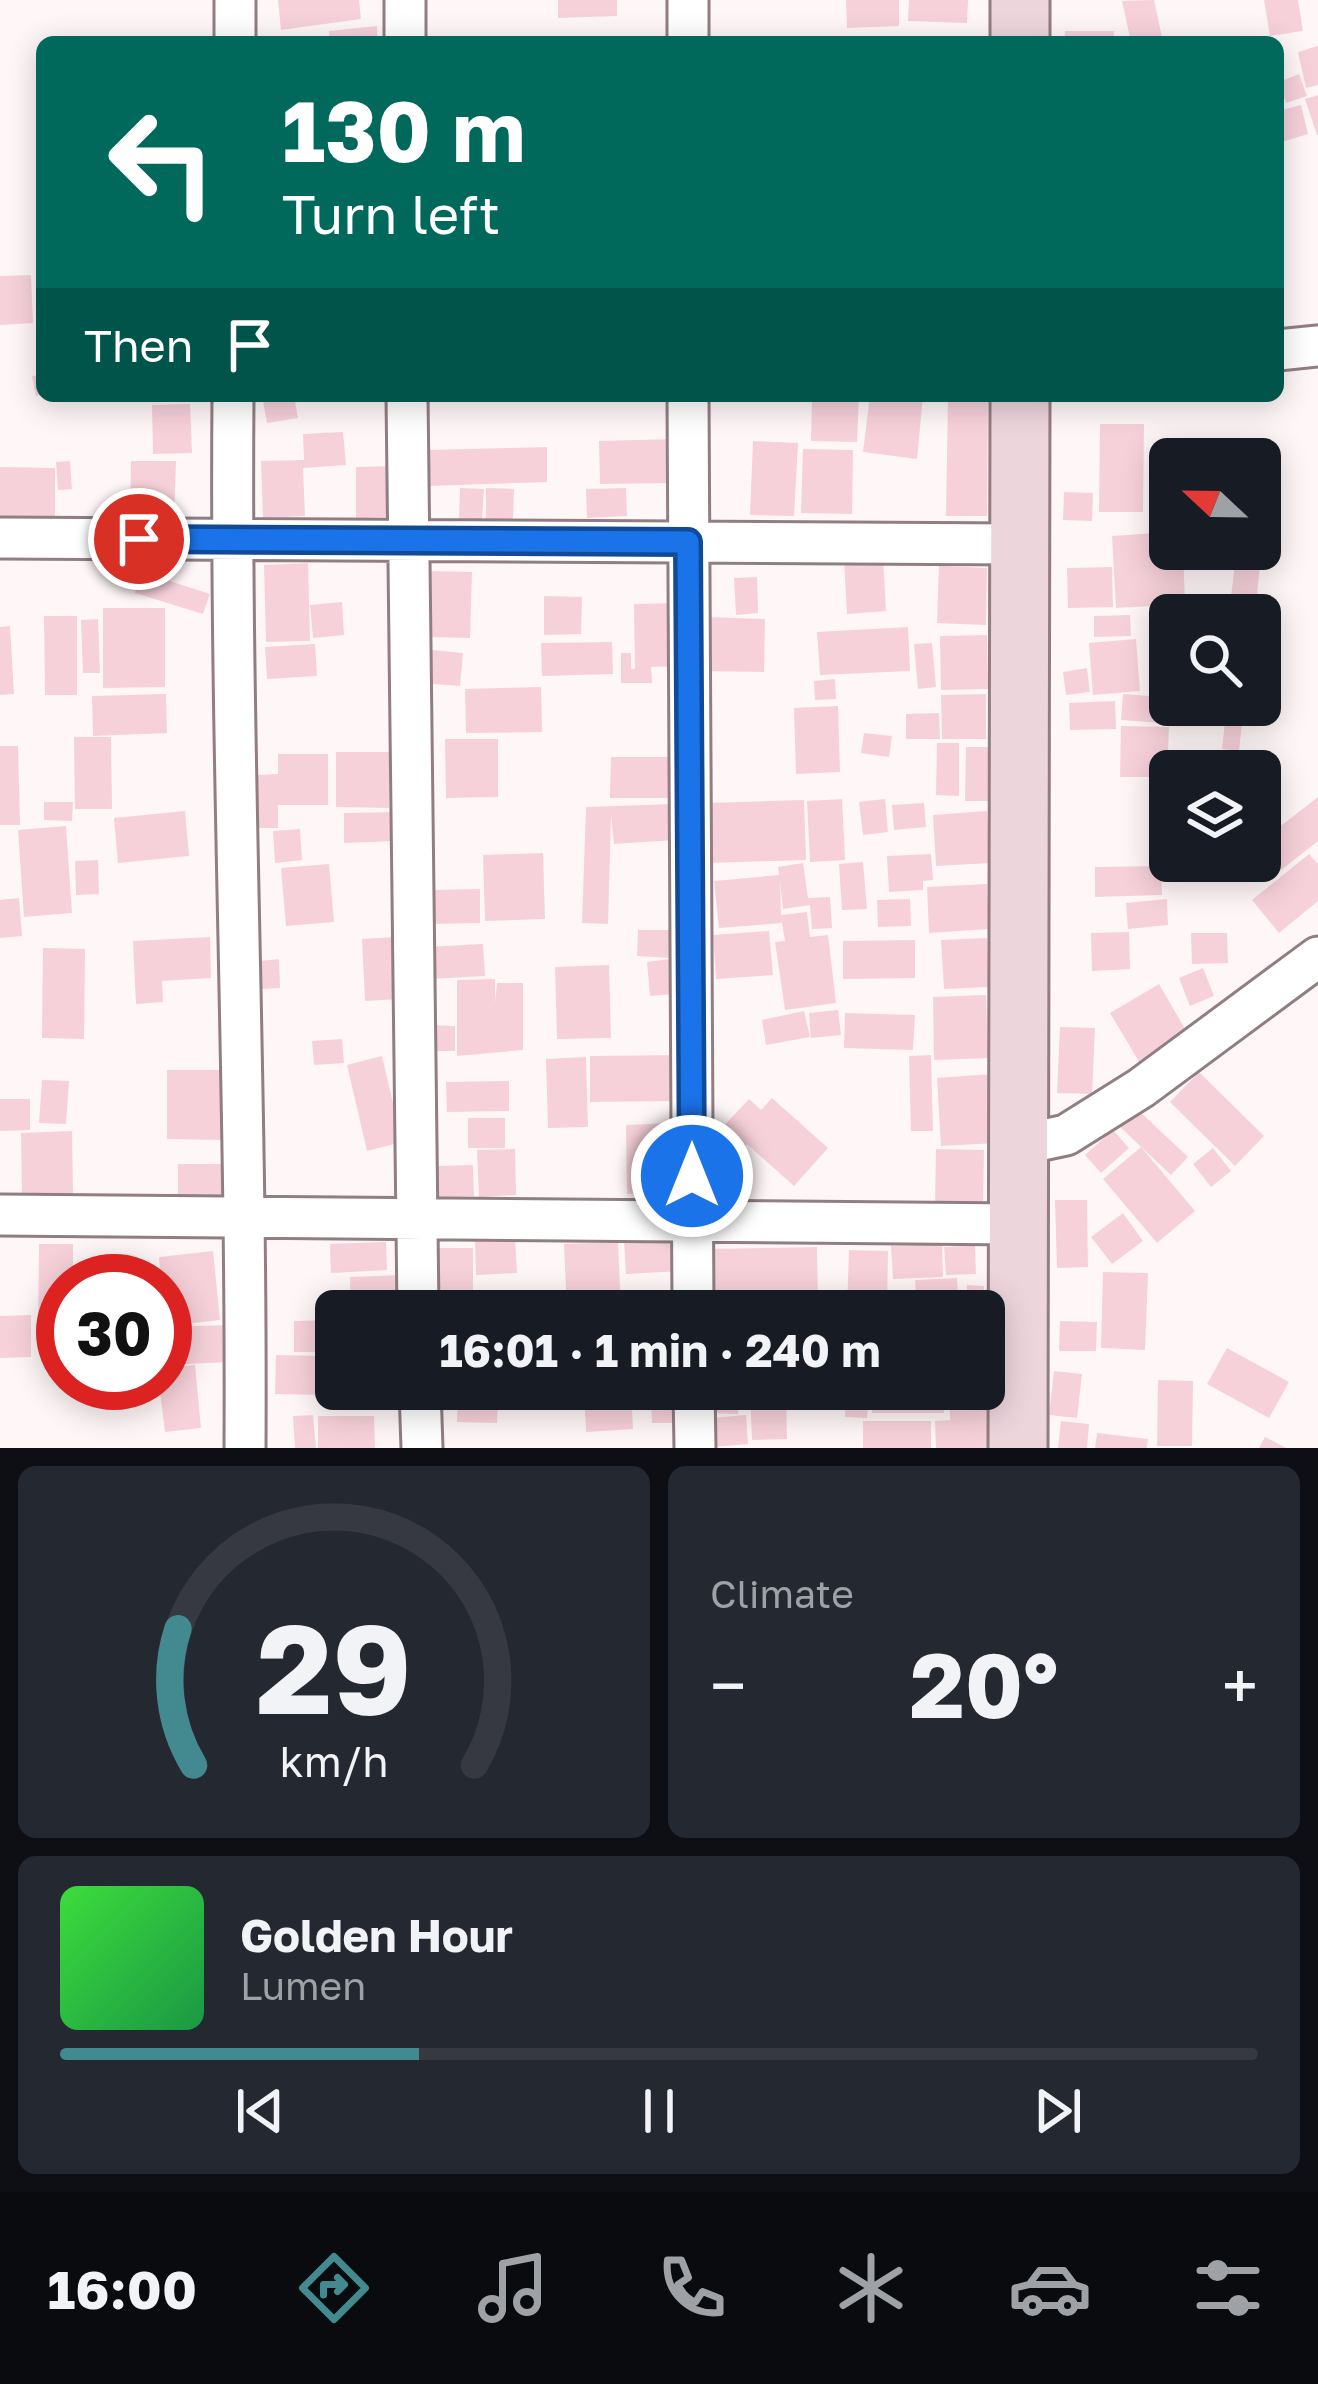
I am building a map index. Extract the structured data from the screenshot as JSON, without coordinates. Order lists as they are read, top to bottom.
{
  "north": "left",
  "page": {
    "turn": ["130 m", "Turn left"],
    "then": "Then",
    "limit": "30",
    "trip": "16:01 · 1 min · 240 m",
    "tile": "Climate",
    "heat": ["−", "20°", "+"],
    "song": ["Golden Hour", "Lumen"],
    "tabs": "16:00",
    "gauge": ["29", "km/h"]
  }
}
